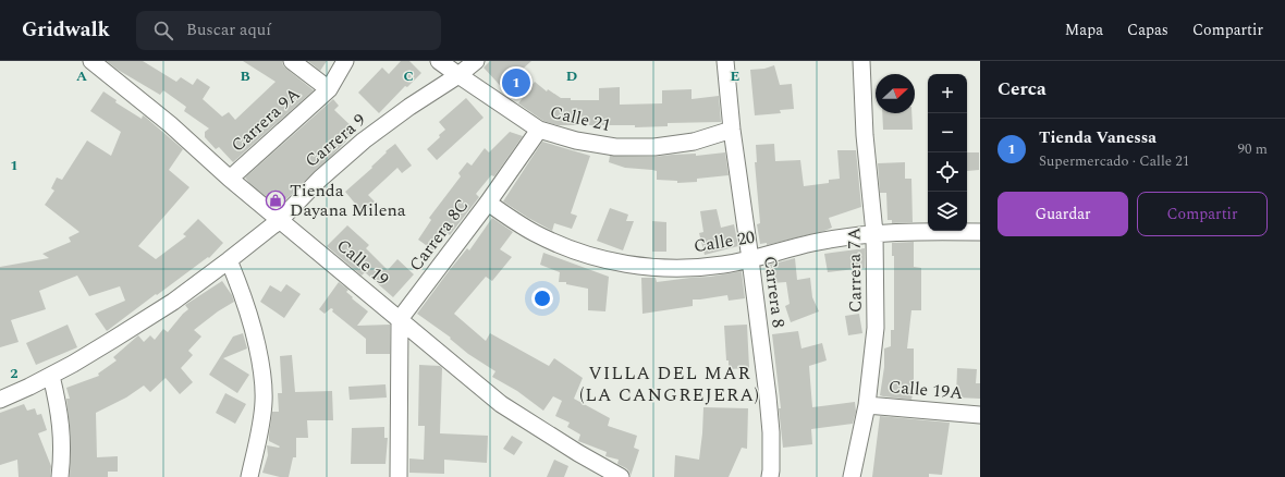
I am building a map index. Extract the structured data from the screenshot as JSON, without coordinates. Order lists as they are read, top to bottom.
{
  "streets": {
    "street": [
      "Calle 21",
      "Carrera 9A",
      "Carrera 9",
      "Carrera 8C",
      "Calle 20",
      "Calle 19",
      "Carrera 7A",
      "Carrera 8",
      "Calle 19A"
    ]
  },
  "crossings": [
    ["Calle 21", "Carrera 9"],
    ["Calle 21", "Carrera 8C"],
    ["Calle 21", "Carrera 8"],
    ["Carrera 9A", "Calle 19"],
    ["Carrera 9", "Calle 19"],
    ["Carrera 8C", "Calle 20"],
    ["Carrera 8C", "Calle 19"],
    ["Calle 20", "Carrera 7A"],
    ["Calle 20", "Carrera 8"],
    ["Carrera 7A", "Calle 19A"]
  ],
  "districts": ["VILLA DEL MAR (LA CANGREJERA)"],
  "places": {
    "shop": ["Tienda Dayana Milena"]
  },
  "north": "right",
  "page": {
    "header": "Gridwalk",
    "search": "Buscar aquí",
    "nav": ["Mapa", "Capas", "Compartir"],
    "heading": "Cerca",
    "pins": "1",
    "map_buttons": ["+", "−"],
    "list": [
      {
        "mark": "1",
        "name": "Tienda Vanessa",
        "note": "Supermercado · Calle 21",
        "value": "90 m"
      }
    ],
    "buttons": ["Guardar", "Compartir"]
  },
  "grid": {
    "columns": [
      "A",
      "B",
      "C",
      "D",
      "E"
    ],
    "rows": ["1", "2"]
  }
}
